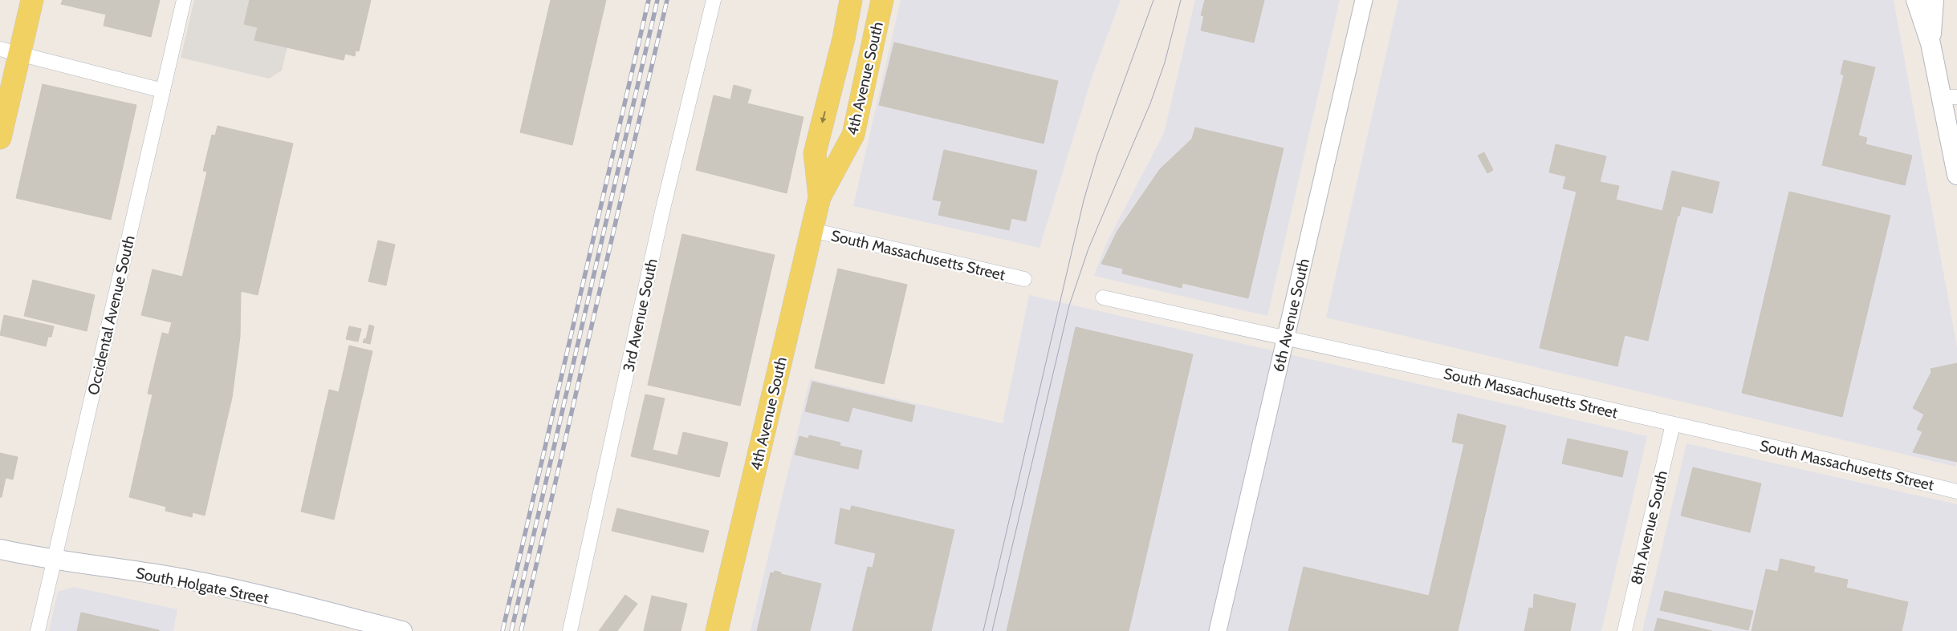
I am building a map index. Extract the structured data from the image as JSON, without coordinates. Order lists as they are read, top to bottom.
{
  "streets": {
    "main road": ["4th Avenue South", "South Holgate Street"],
    "street": [
      "South Massachusetts Street",
      "Occidental Avenue South",
      "3rd Avenue South",
      "6th Avenue South",
      "8th Avenue South"
    ]
  },
  "crossings": [
    ["4th Avenue South", "South Massachusetts Street"],
    ["South Massachusetts Street", "6th Avenue South"],
    ["South Massachusetts Street", "8th Avenue South"],
    ["Occidental Avenue South", "South Holgate Street"]
  ]
}
